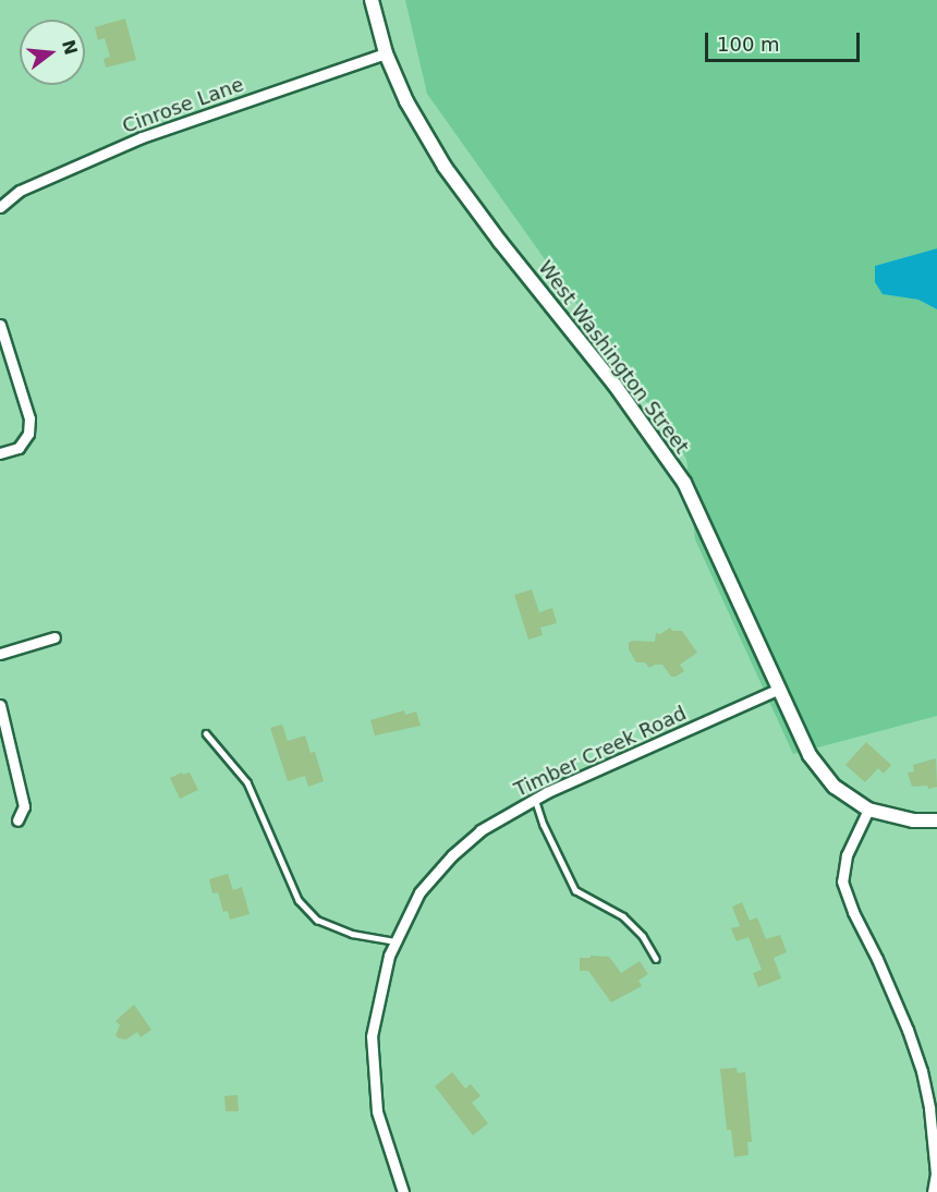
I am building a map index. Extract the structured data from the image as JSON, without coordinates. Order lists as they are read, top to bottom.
{
  "streets": {
    "street": ["Cinrose Lane", "West Washington Street", "Timber Creek Road"]
  },
  "crossings": [
    ["Cinrose Lane", "West Washington Street"],
    ["West Washington Street", "Timber Creek Road"]
  ],
  "scale_bar": "100 m",
  "north": "right"
}
